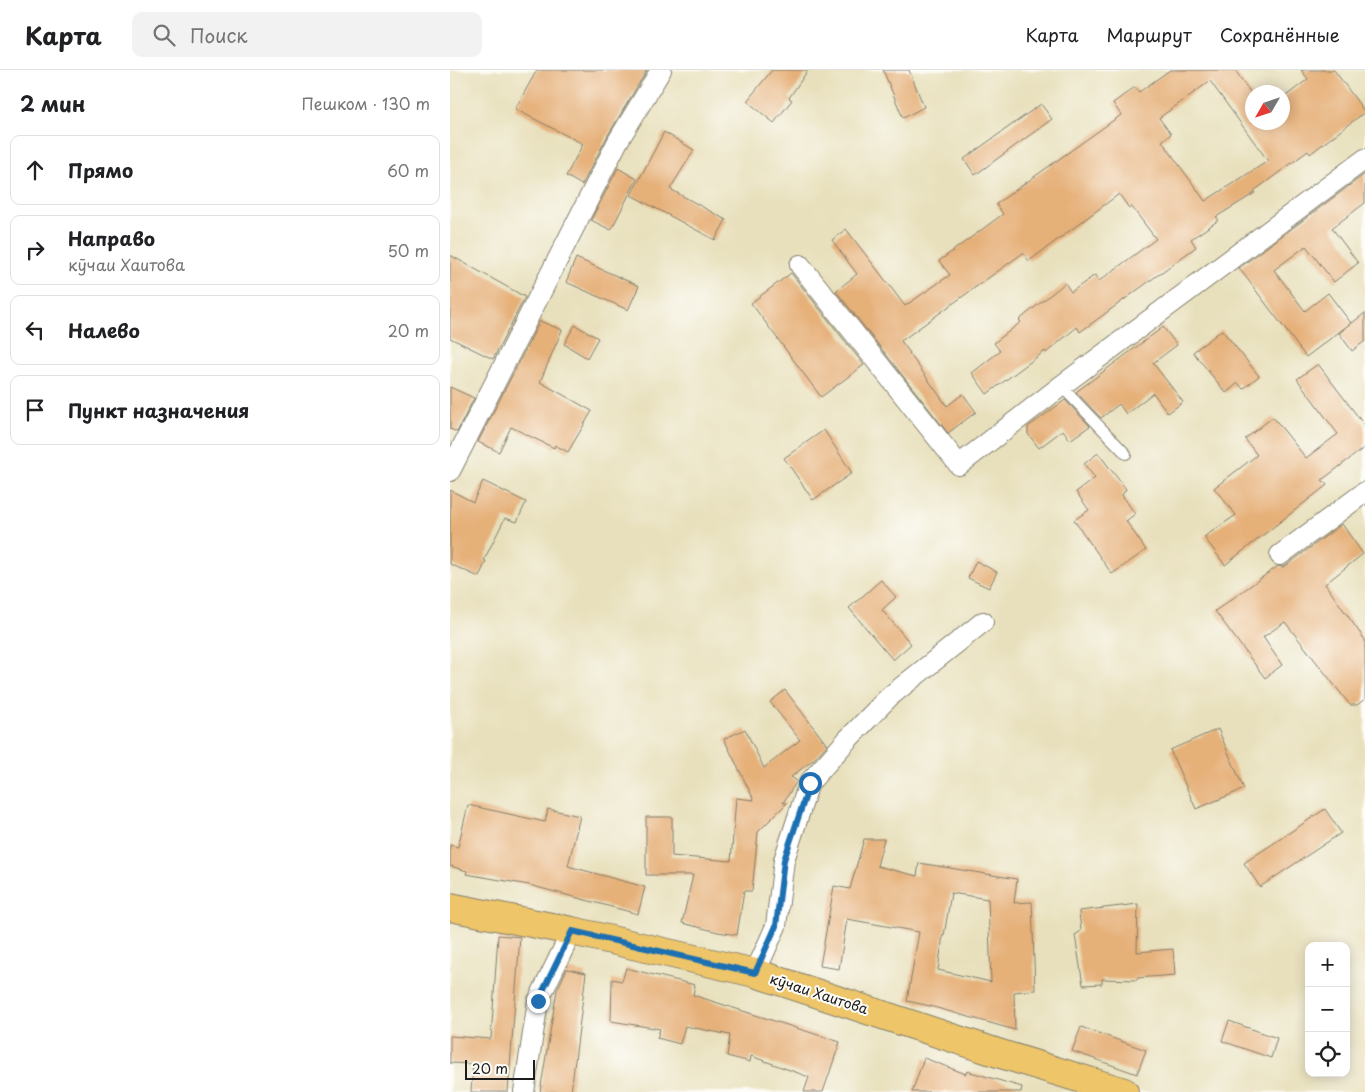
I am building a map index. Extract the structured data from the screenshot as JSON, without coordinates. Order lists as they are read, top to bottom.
{
  "streets": {
    "main road": ["кӯчаи Хаитова"]
  },
  "scale_bar": "20 m",
  "north": "bottom left",
  "page": {
    "header": "Карта",
    "search": "Поиск",
    "nav": ["Карта", "Маршрут", "Сохранённые"],
    "heading": ["2 мин", "Пешком · 130 m"],
    "list": [
      ["Прямо", "60 m"],
      ["Направо", "кӯчаи Хаитова", "50 m"],
      ["Налево", "20 m"],
      "Пункт назначения"
    ],
    "map_buttons": ["+", "−"],
    "scale": "20 m"
  }
}
